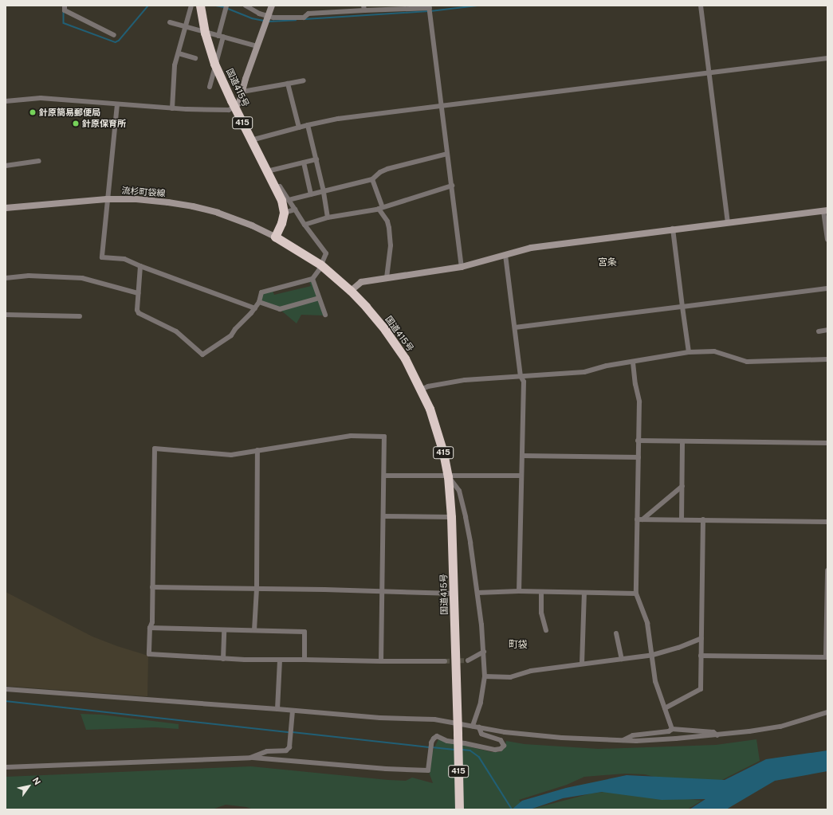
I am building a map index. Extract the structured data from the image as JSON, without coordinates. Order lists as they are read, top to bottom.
{
  "streets": {
    "highway": ["国道415号", "415"],
    "street": ["流杉町袋線"]
  },
  "crossings": [
    ["国道415号", "流杉町袋線"]
  ],
  "districts": ["宮条", "町袋"],
  "places": ["針原簡易郵便局", "針原保育所"],
  "north": "top right"
}
